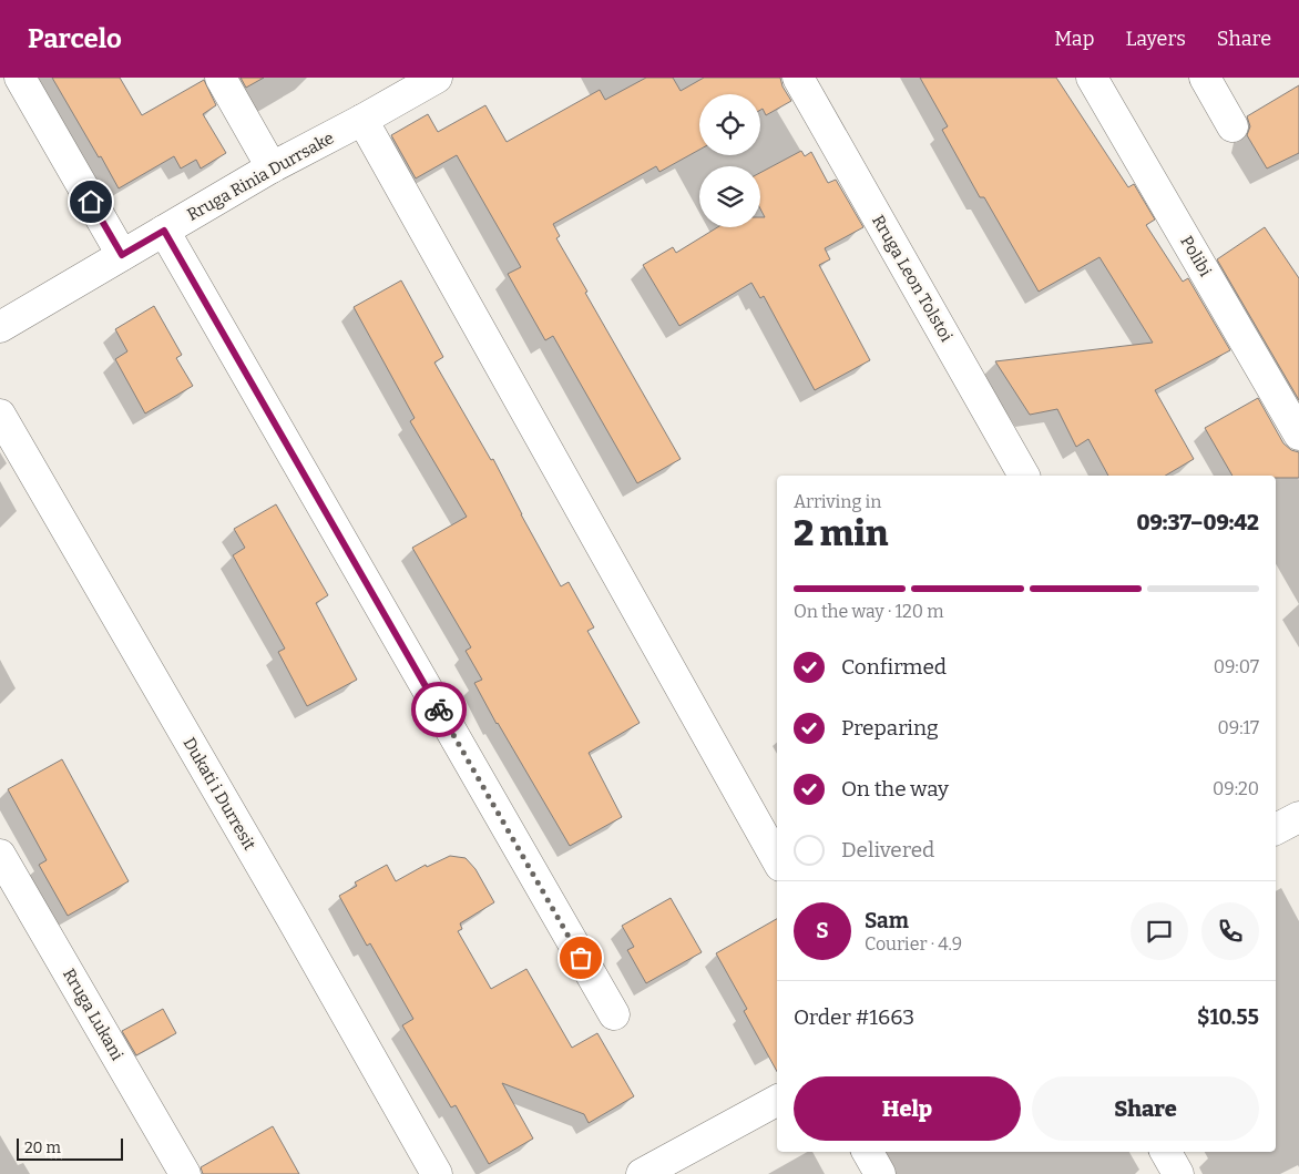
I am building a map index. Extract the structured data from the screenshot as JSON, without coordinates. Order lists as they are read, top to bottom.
{
  "streets": {
    "street": [
      "Rruga Rinia Durrsake",
      "Polibi",
      "Rruga Leon Tolstoi",
      "Dukati i Durresit",
      "Rruga Lukani"
    ]
  },
  "scale_bar": "20 m",
  "page": {
    "header": "Parcelo",
    "nav": ["Map", "Layers", "Share"],
    "heading": ["2 min", "Arriving in", "09:37–09:42"],
    "panel": [
      "Sam",
      "Courier · 4.9",
      "Order #1663",
      "$10.55"
    ],
    "bar": "On the way · 120 m",
    "list": [
      ["Confirmed", "09:07"],
      ["Preparing", "09:17"],
      ["On the way", "09:20"],
      "Delivered"
    ],
    "round": "S",
    "buttons": ["Help", "Share"],
    "scale": "20 m"
  }
}
